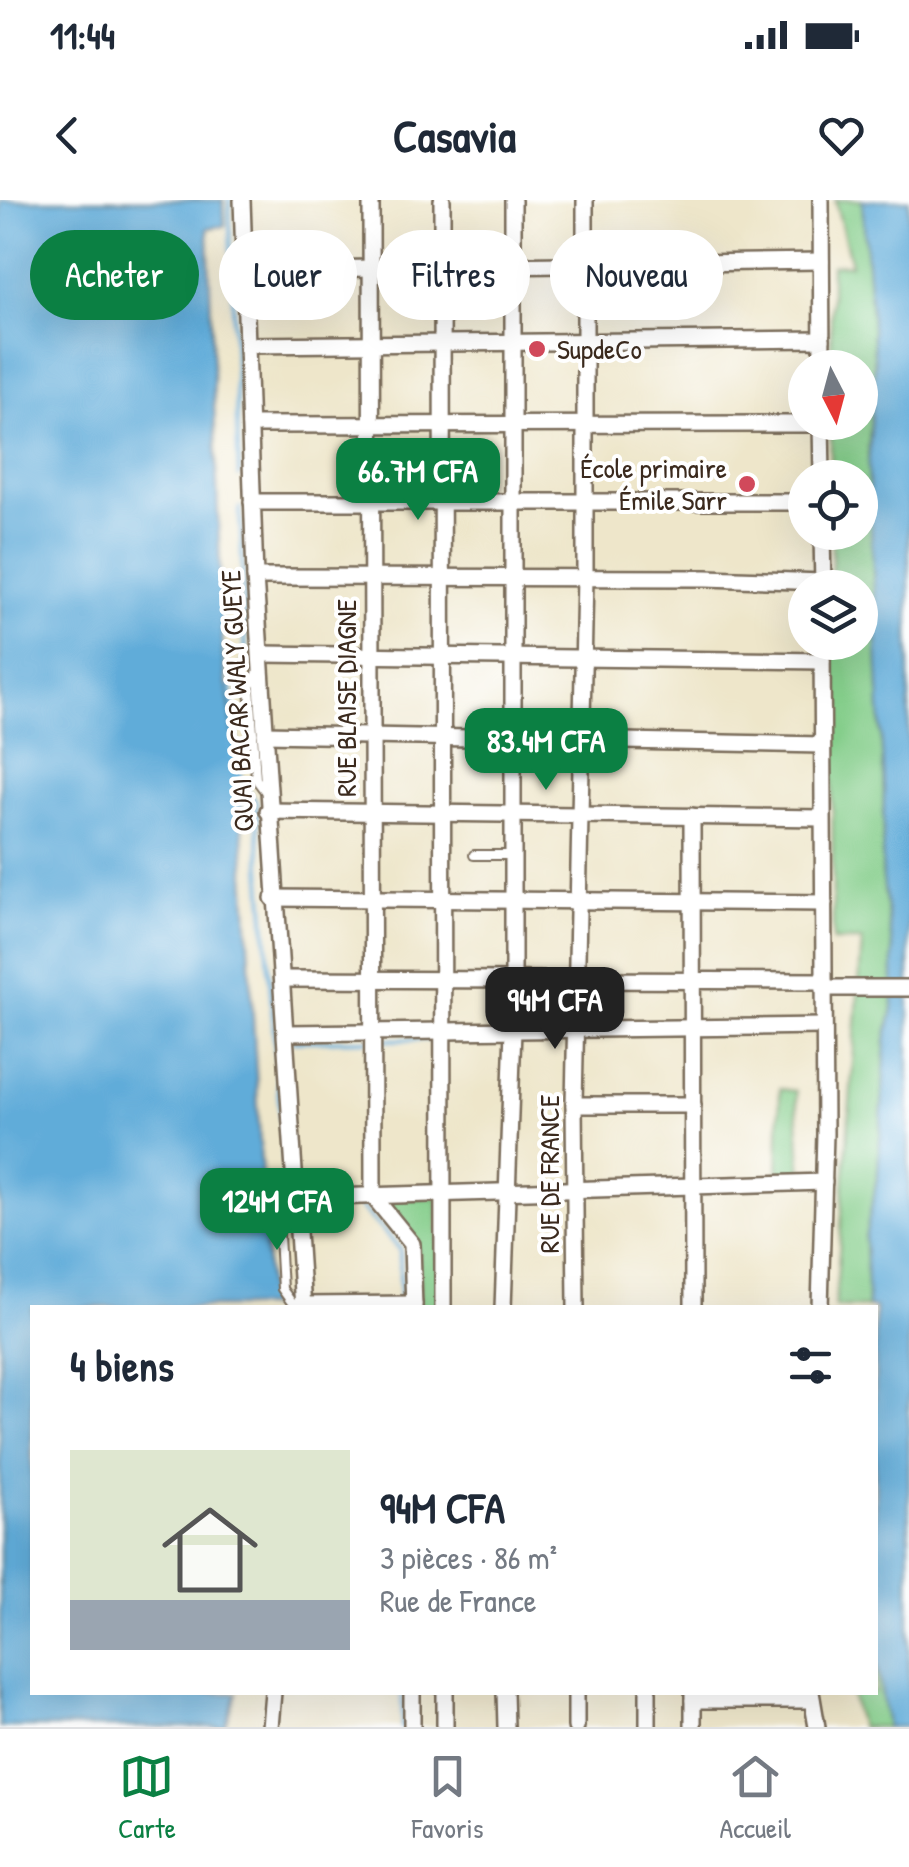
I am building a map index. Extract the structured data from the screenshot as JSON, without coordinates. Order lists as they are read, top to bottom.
{
  "streets": {
    "street": ["RUE BLAISE DIAGNE", "QUAI BACAR WALY GUEYE", "RUE DE FRANCE"]
  },
  "places": ["SupdeCo", "École primaire Émile Sarr"],
  "north": "bottom",
  "page": {
    "status": "11:44",
    "header": "Casavia",
    "chip": [
      "Acheter",
      "Louer",
      "Filtres",
      "Nouveau"
    ],
    "price": [
      "66.7M CFA",
      "83.4M CFA",
      "94M CFA",
      "124M CFA"
    ],
    "heading": "4 biens",
    "list": [
      {
        "name": "94M CFA",
        "note": "3 pièces · 86 m² · Rue de France"
      }
    ],
    "tabs": ["Carte", "Favoris", "Accueil"]
  }
}
